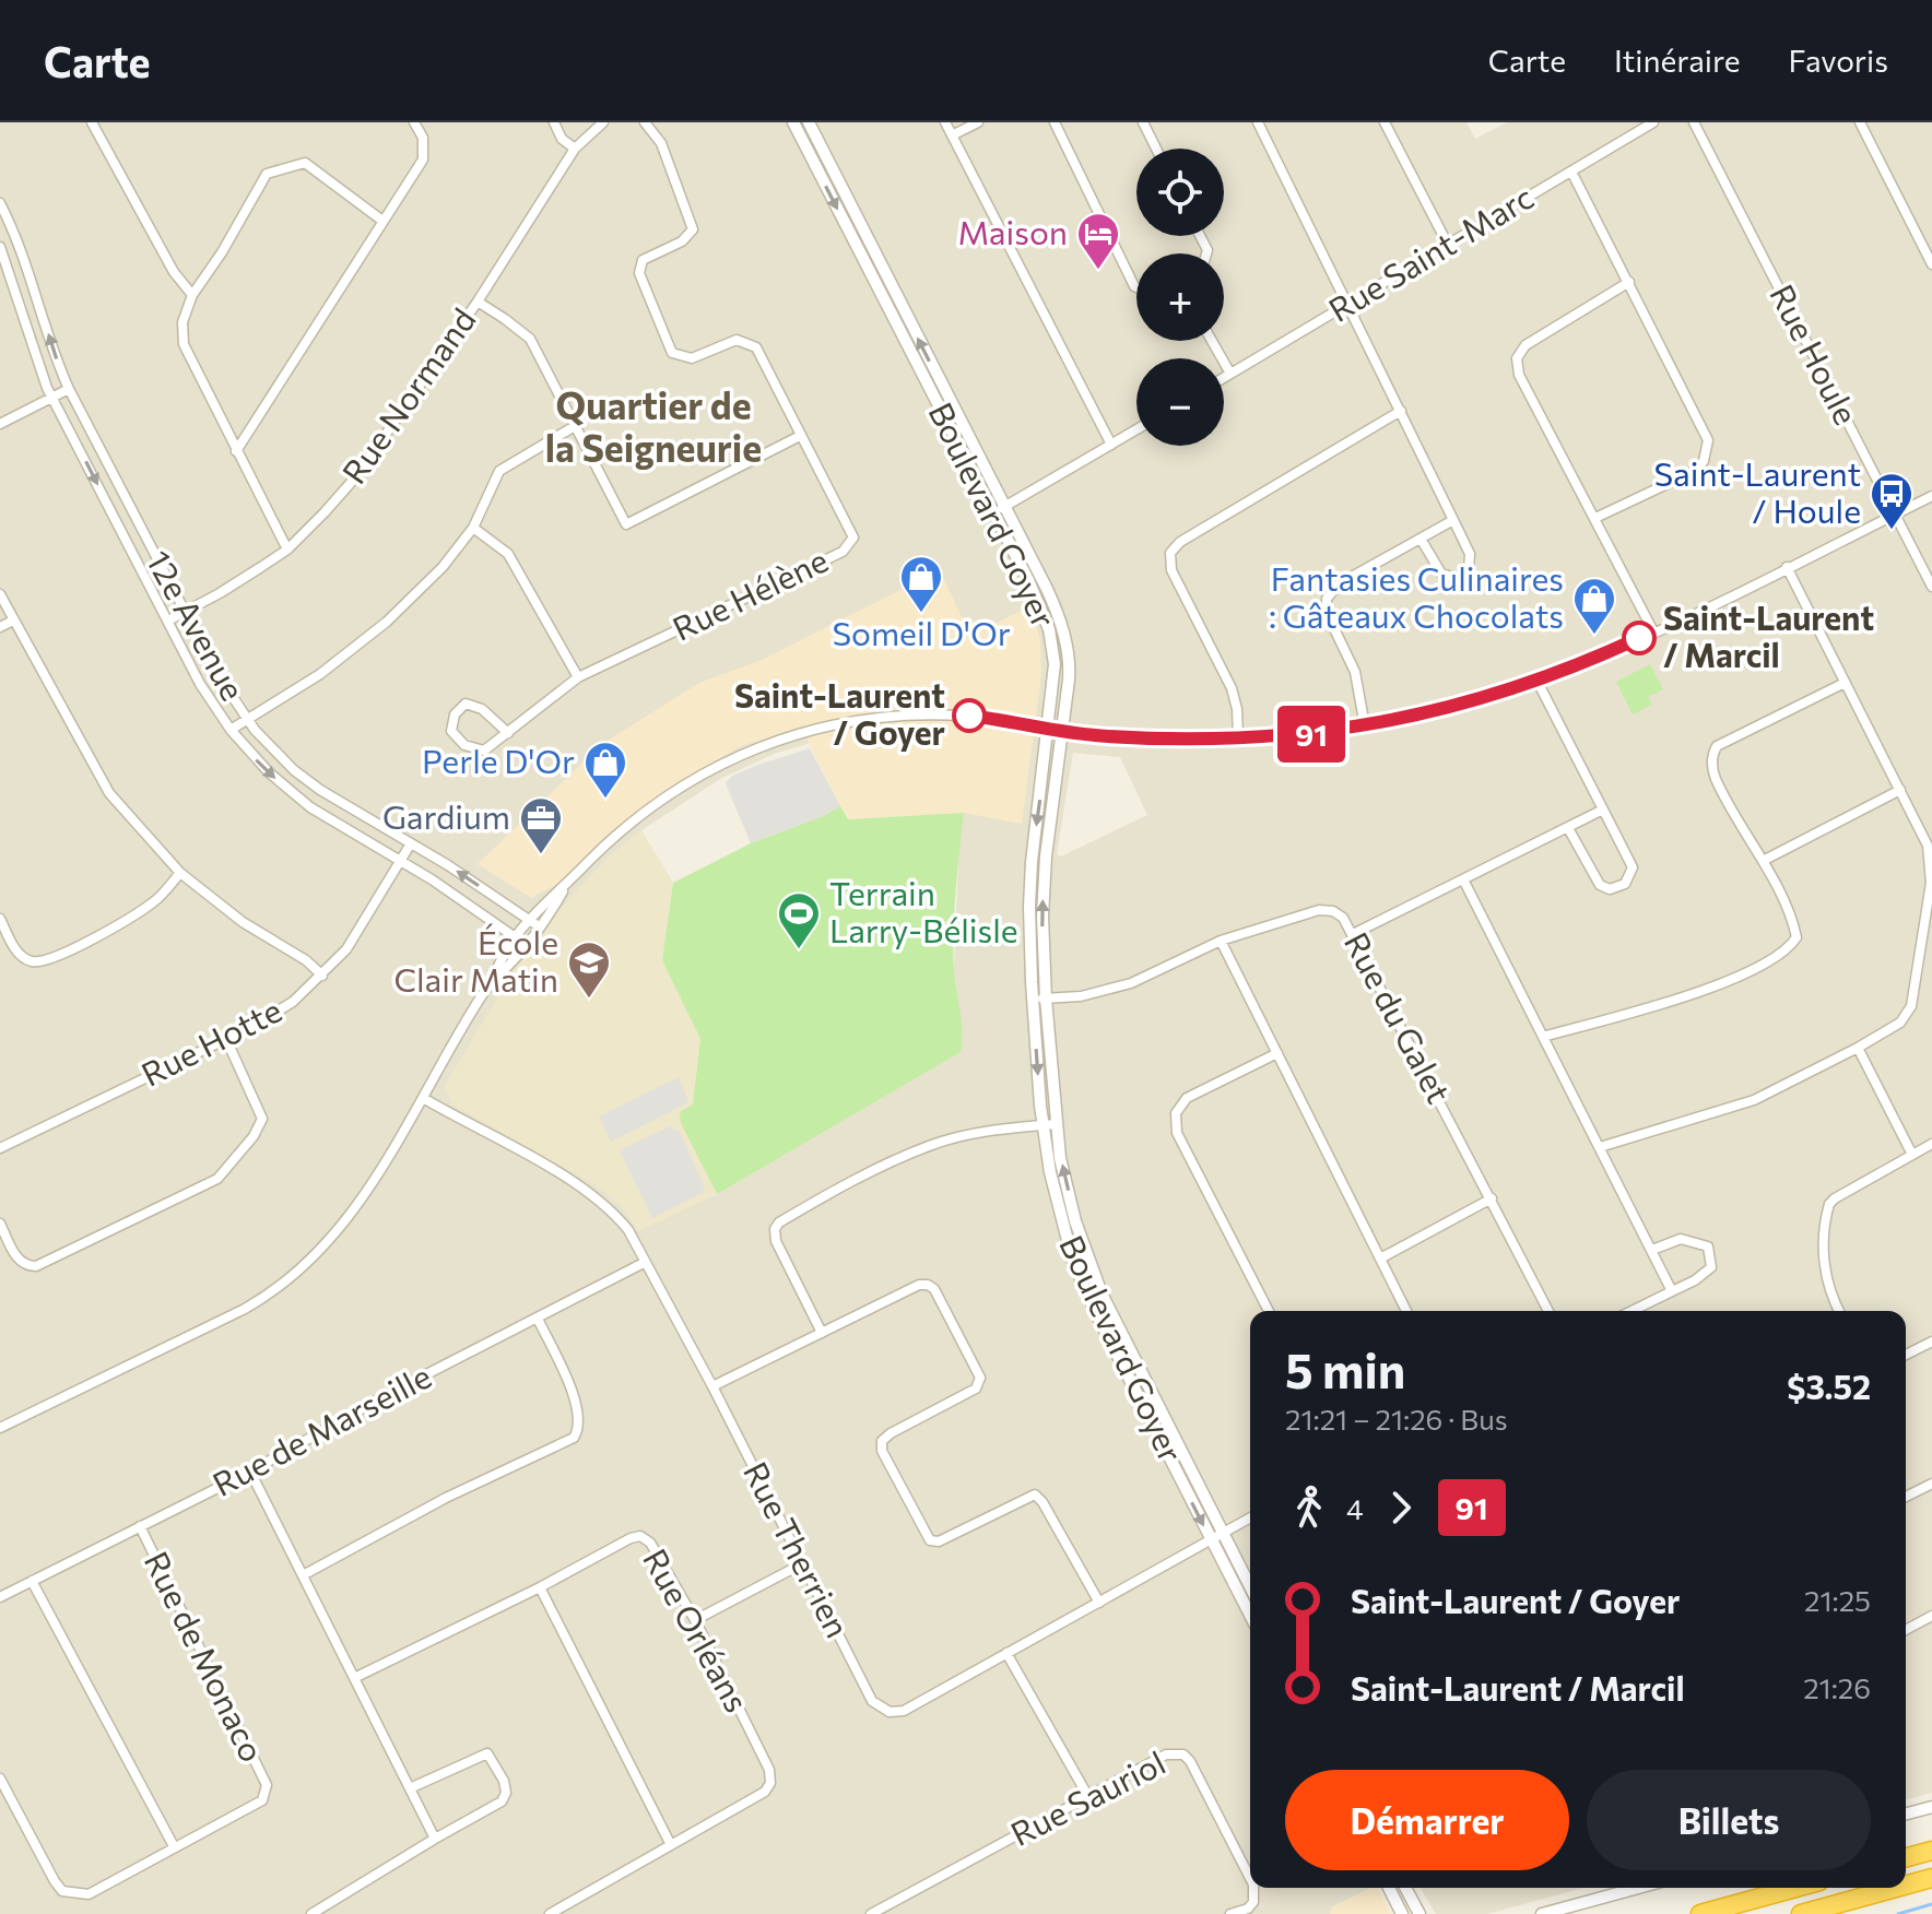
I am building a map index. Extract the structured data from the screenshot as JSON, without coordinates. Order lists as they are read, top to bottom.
{
  "streets": {
    "street": [
      "Rue Saint-Marc",
      "Rue Houle",
      "Rue Normand",
      "Boulevard Goyer",
      "Rue Hélène",
      "12e Avenue",
      "Rue du Galet",
      "Rue Hotte",
      "Rue de Marseille",
      "Rue Therrien",
      "Rue Orléans",
      "Rue de Monaco",
      "Rue Sauriol"
    ]
  },
  "crossings": [
    ["Rue Normand", "12e Avenue"],
    ["Boulevard Goyer", "Rue du Galet"],
    ["Boulevard Goyer", "Rue Therrien"],
    ["12e Avenue", "Rue Hotte"],
    ["Rue de Marseille", "Rue Therrien"],
    ["Rue de Marseille", "Rue de Monaco"]
  ],
  "districts": ["Quartier de la Seigneurie"],
  "places": {
    "hotel": ["Maison"],
    "bus stop": ["Saint-Laurent / Houle"],
    "shop": ["Someil D'Or", "Fantasies Culinaires : Gâteaux Chocolats", "Perle D'Or"],
    "other": ["Saint-Laurent / Marcil", "Saint-Laurent / Goyer"],
    "office": ["Gardium"],
    "sports": ["Terrain Larry-Bélisle"],
    "school or university": ["École Clair Matin"]
  },
  "lines": ["bus line 91"],
  "page": {
    "header": "Carte",
    "nav": ["Carte", "Itinéraire", "Favoris"],
    "on_map": "91",
    "map_buttons": ["+", "−"],
    "heading": ["5 min", "21:21 – 21:26 · Bus", "$3.52"],
    "legs": ["4", "91"],
    "list": [
      {
        "name": "Saint-Laurent / Goyer",
        "value": "21:25"
      },
      {
        "name": "Saint-Laurent / Marcil",
        "value": "21:26"
      }
    ],
    "buttons": ["Démarrer", "Billets"]
  }
}
